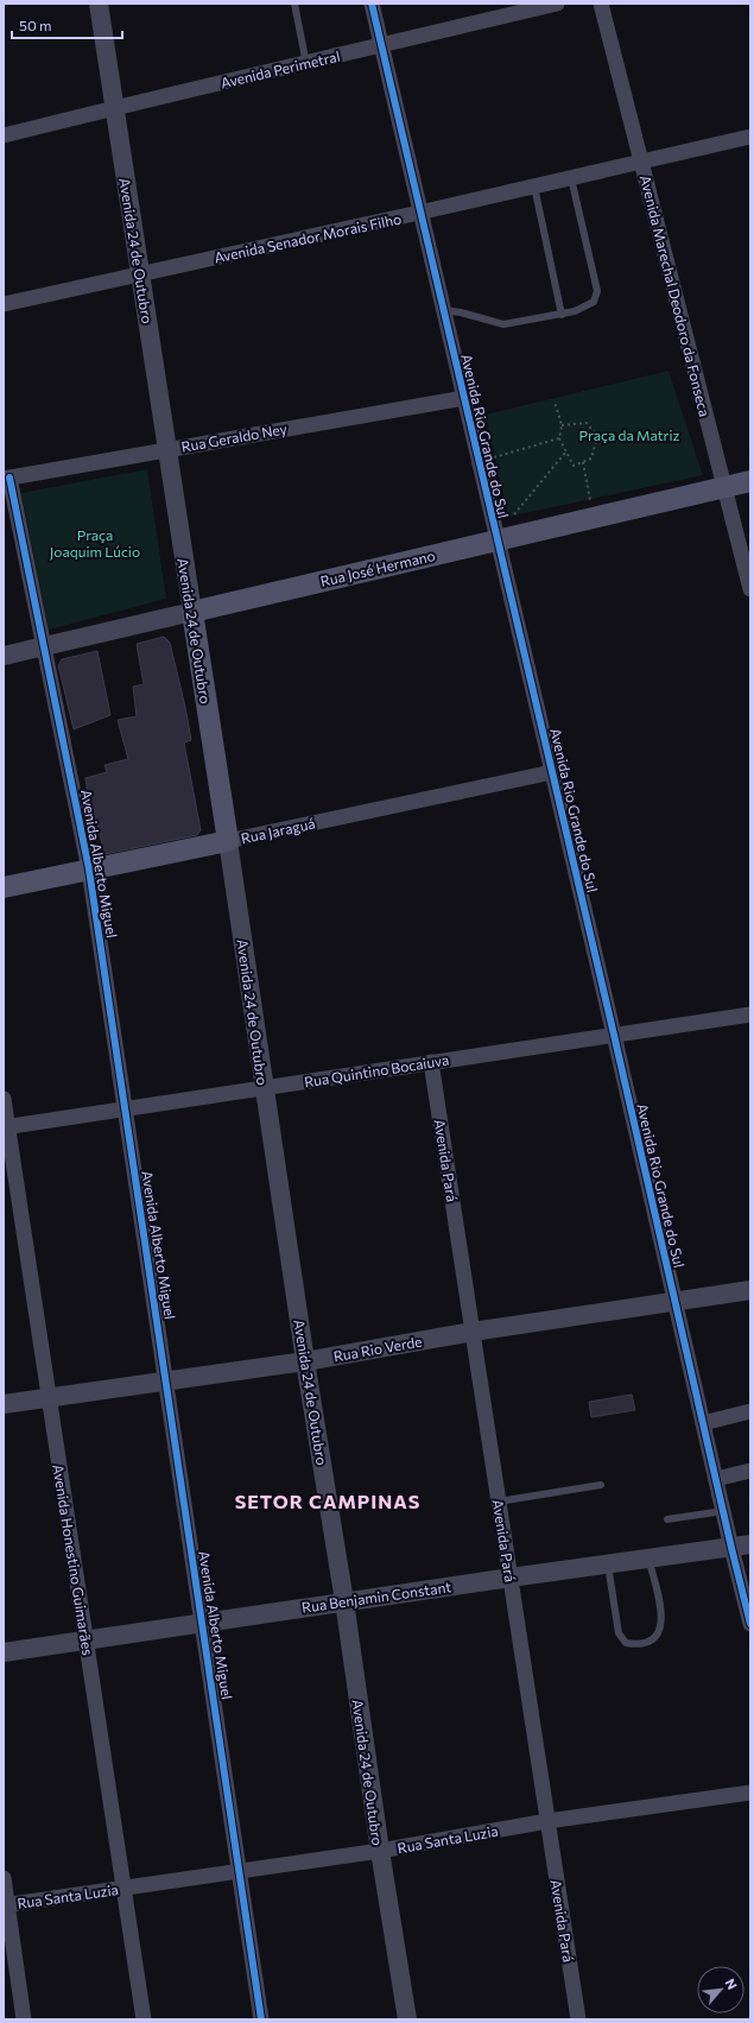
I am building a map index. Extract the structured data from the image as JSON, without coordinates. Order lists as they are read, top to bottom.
{
  "streets": {
    "main road": ["Avenida 24 de Outubro", "Rua José Hermano", "Rua Jaraguá"],
    "street": [
      "Avenida Perimetral",
      "Avenida Senador Morais Filho",
      "Avenida Marechal Deodoro da Fonseca",
      "Avenida Rio Grande do Sul",
      "Rua Geraldo Ney",
      "Avenida Alberto Miguel",
      "Rua Quintino Bocaiuva",
      "Avenida Pará",
      "Rua Rio Verde",
      "Avenida Honestino Guimarães",
      "Rua Benjamin Constant",
      "Rua Santa Luzia"
    ]
  },
  "crossings": [
    ["Avenida Perimetral", "Avenida 24 de Outubro"],
    ["Avenida Perimetral", "Avenida Rio Grande do Sul"],
    ["Avenida Senador Morais Filho", "Avenida 24 de Outubro"],
    ["Avenida Senador Morais Filho", "Avenida Marechal Deodoro da Fonseca"],
    ["Avenida Senador Morais Filho", "Avenida Rio Grande do Sul"],
    ["Avenida 24 de Outubro", "Rua Geraldo Ney"],
    ["Avenida 24 de Outubro", "Rua José Hermano"],
    ["Avenida 24 de Outubro", "Rua Jaraguá"],
    ["Avenida 24 de Outubro", "Rua Quintino Bocaiuva"],
    ["Avenida 24 de Outubro", "Rua Rio Verde"],
    ["Avenida 24 de Outubro", "Rua Benjamin Constant"],
    ["Avenida 24 de Outubro", "Rua Santa Luzia"],
    ["Avenida Marechal Deodoro da Fonseca", "Rua José Hermano"],
    ["Avenida Rio Grande do Sul", "Rua Geraldo Ney"],
    ["Avenida Rio Grande do Sul", "Rua José Hermano"],
    ["Avenida Rio Grande do Sul", "Rua Jaraguá"],
    ["Avenida Rio Grande do Sul", "Rua Quintino Bocaiuva"],
    ["Avenida Rio Grande do Sul", "Rua Rio Verde"],
    ["Avenida Rio Grande do Sul", "Rua Benjamin Constant"],
    ["Rua Geraldo Ney", "Avenida Alberto Miguel"],
    ["Rua José Hermano", "Avenida Alberto Miguel"],
    ["Rua Jaraguá", "Avenida Alberto Miguel"],
    ["Avenida Alberto Miguel", "Rua Quintino Bocaiuva"],
    ["Avenida Alberto Miguel", "Rua Rio Verde"],
    ["Avenida Alberto Miguel", "Rua Benjamin Constant"],
    ["Avenida Alberto Miguel", "Rua Santa Luzia"],
    ["Rua Quintino Bocaiuva", "Avenida Pará"],
    ["Rua Quintino Bocaiuva", "Avenida Honestino Guimarães"],
    ["Avenida Pará", "Rua Rio Verde"],
    ["Avenida Pará", "Rua Benjamin Constant"],
    ["Avenida Pará", "Rua Santa Luzia"],
    ["Rua Rio Verde", "Avenida Honestino Guimarães"],
    ["Avenida Honestino Guimarães", "Rua Benjamin Constant"],
    ["Avenida Honestino Guimarães", "Rua Santa Luzia"]
  ],
  "districts": ["SETOR CAMPINAS"],
  "parks": ["Praça da Matriz", "Praça Joaquim Lúcio"],
  "scale_bar": "50 m",
  "north": "top right"
}
